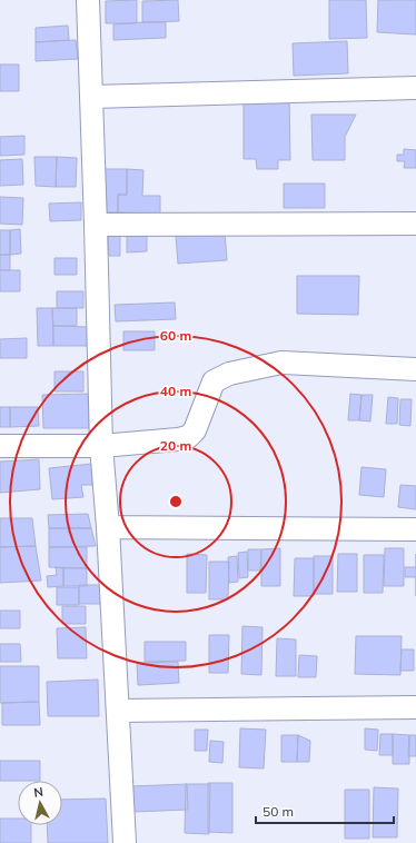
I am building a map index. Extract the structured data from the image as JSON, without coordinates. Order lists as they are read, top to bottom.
{
  "scale_bar": "50 m",
  "north": "top",
  "rings": ["60 m", "40 m", "20 m"]
}
